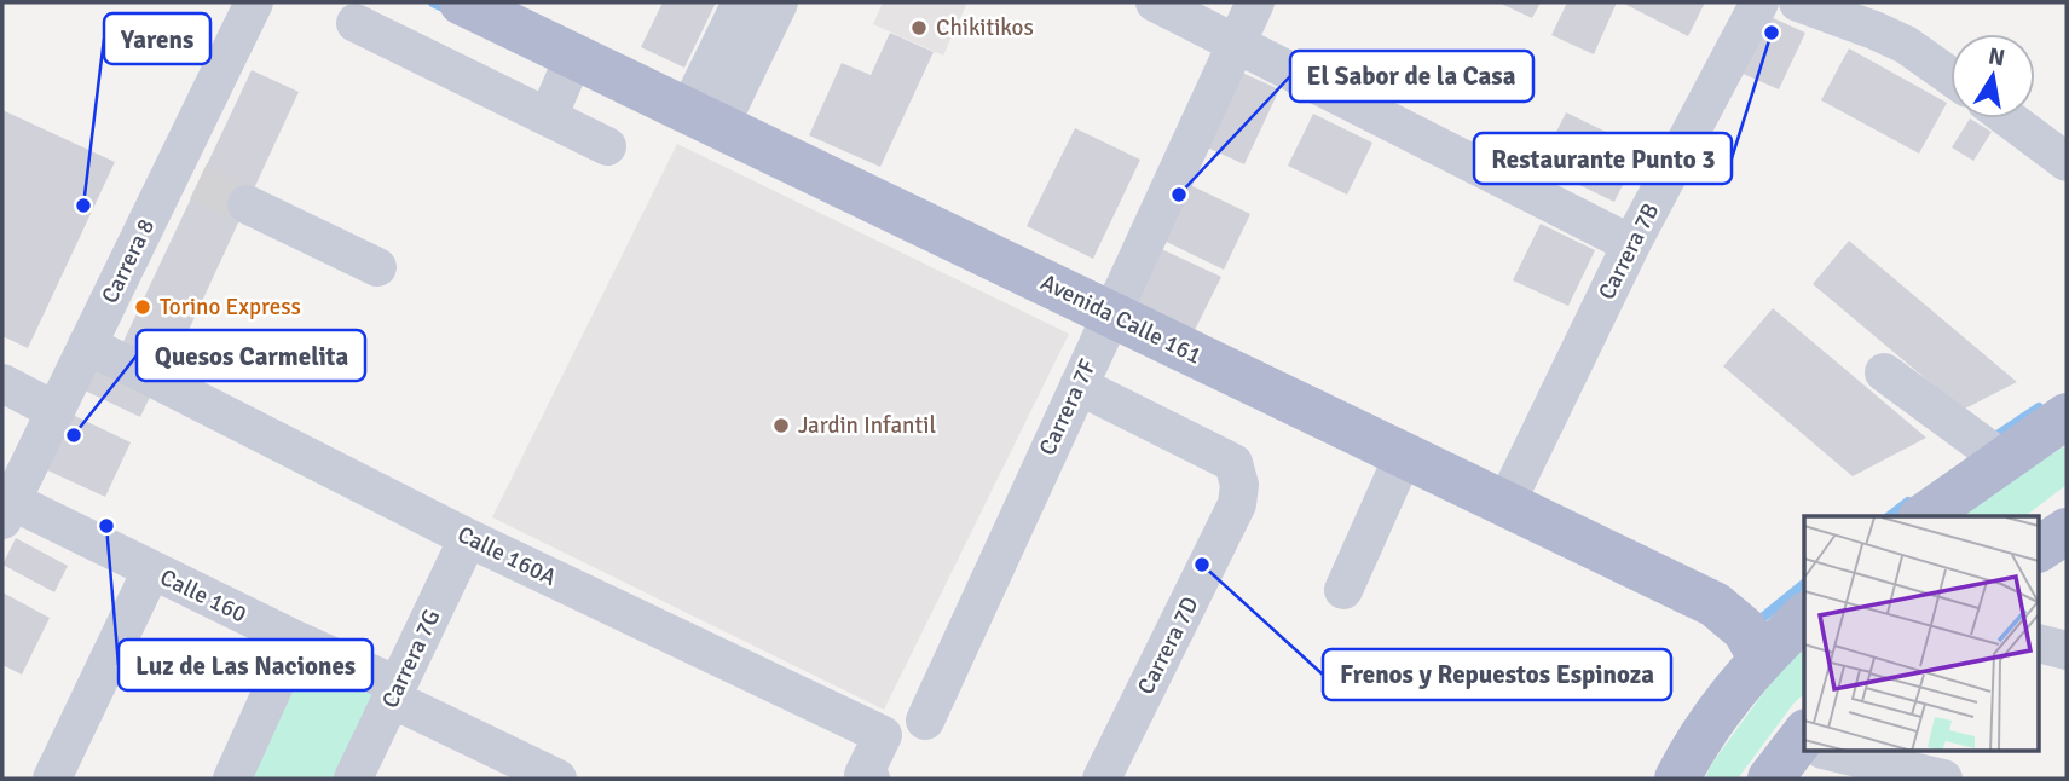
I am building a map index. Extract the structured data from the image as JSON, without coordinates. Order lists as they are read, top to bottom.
{
  "streets": {
    "main road": ["Avenida Calle 161"],
    "street": [
      "Carrera 7B",
      "Carrera 8",
      "Carrera 7F",
      "Calle 160A",
      "Calle 160",
      "Carrera 7D",
      "Carrera 7G"
    ]
  },
  "crossings": [
    ["Carrera 7B", "Avenida Calle 161"],
    ["Carrera 8", "Calle 160A"],
    ["Carrera 8", "Calle 160"],
    ["Avenida Calle 161", "Carrera 7F"],
    ["Carrera 7F", "Carrera 7D"],
    ["Calle 160A", "Carrera 7G"],
    ["Calle 160", "Carrera 7G"]
  ],
  "places": [
    "Chikitikos",
    "Restaurante Punto 3",
    "El Sabor de la Casa",
    "Yarens",
    "Torino Express",
    "Jardin Infantil",
    "Quesos Carmelita",
    "Luz de Las Naciones",
    "Frenos y Repuestos Espinoza"
  ],
  "north": "top"
}
